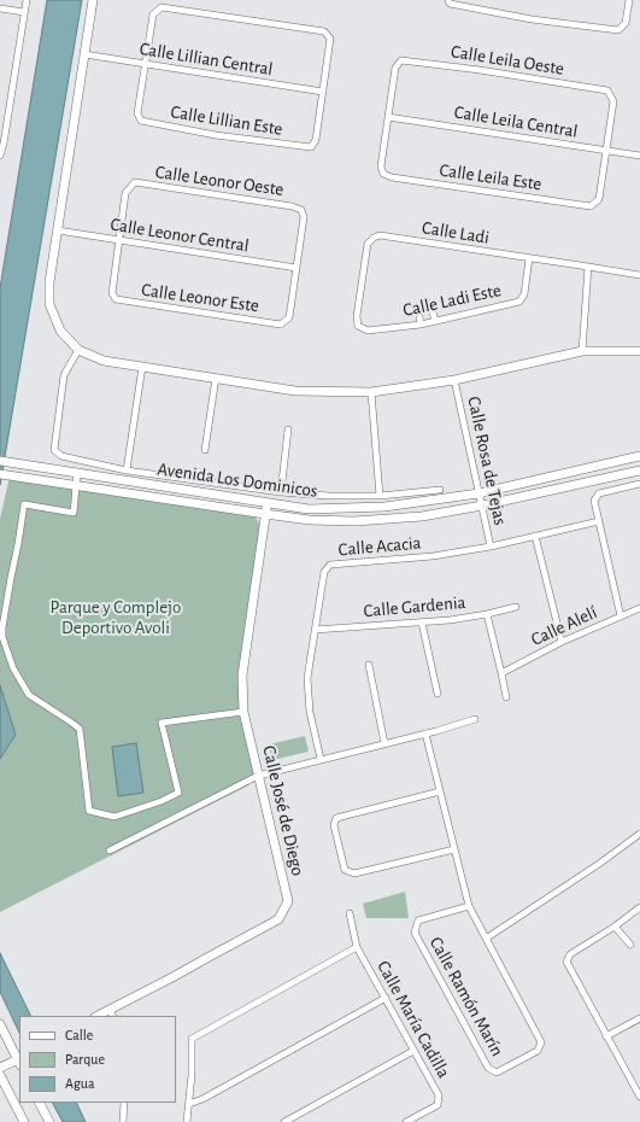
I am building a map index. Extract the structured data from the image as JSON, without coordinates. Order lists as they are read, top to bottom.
{
  "streets": {
    "street": [
      "Calle Lillian Central",
      "Calle Leila Oeste",
      "Calle Lillian Este",
      "Calle Leila Central",
      "Calle Leila Este",
      "Calle Leonor Oeste",
      "Calle Ladi",
      "Calle Leonor Central",
      "Calle Leonor Este",
      "Calle Ladi Este",
      "Calle Rosa de Tejas",
      "Avenida Los Dominicos",
      "Calle Acacia",
      "Calle Gardenia",
      "Calle Alelí",
      "Calle José de Diego",
      "Calle Ramón Marín",
      "Calle María Cadilla"
    ]
  },
  "crossings": [
    ["Calle Lillian Central", "Calle Lillian Este"],
    ["Calle Leila Oeste", "Calle Leila Central"],
    ["Calle Leila Oeste", "Calle Leila Este"],
    ["Calle Leila Central", "Calle Leila Este"],
    ["Calle Leonor Oeste", "Calle Leonor Central"],
    ["Calle Leonor Oeste", "Calle Leonor Este"],
    ["Calle Ladi", "Calle Ladi Este"],
    ["Calle Leonor Central", "Calle Leonor Este"],
    ["Calle Rosa de Tejas", "Avenida Los Dominicos"],
    ["Calle Rosa de Tejas", "Calle Acacia"],
    ["Avenida Los Dominicos", "Calle José de Diego"],
    ["Calle Acacia", "Calle Gardenia"]
  ],
  "parks": ["Parque y Complejo Deportivo Avoli"],
  "legend": ["Calle", "Parque", "Agua"]
}
